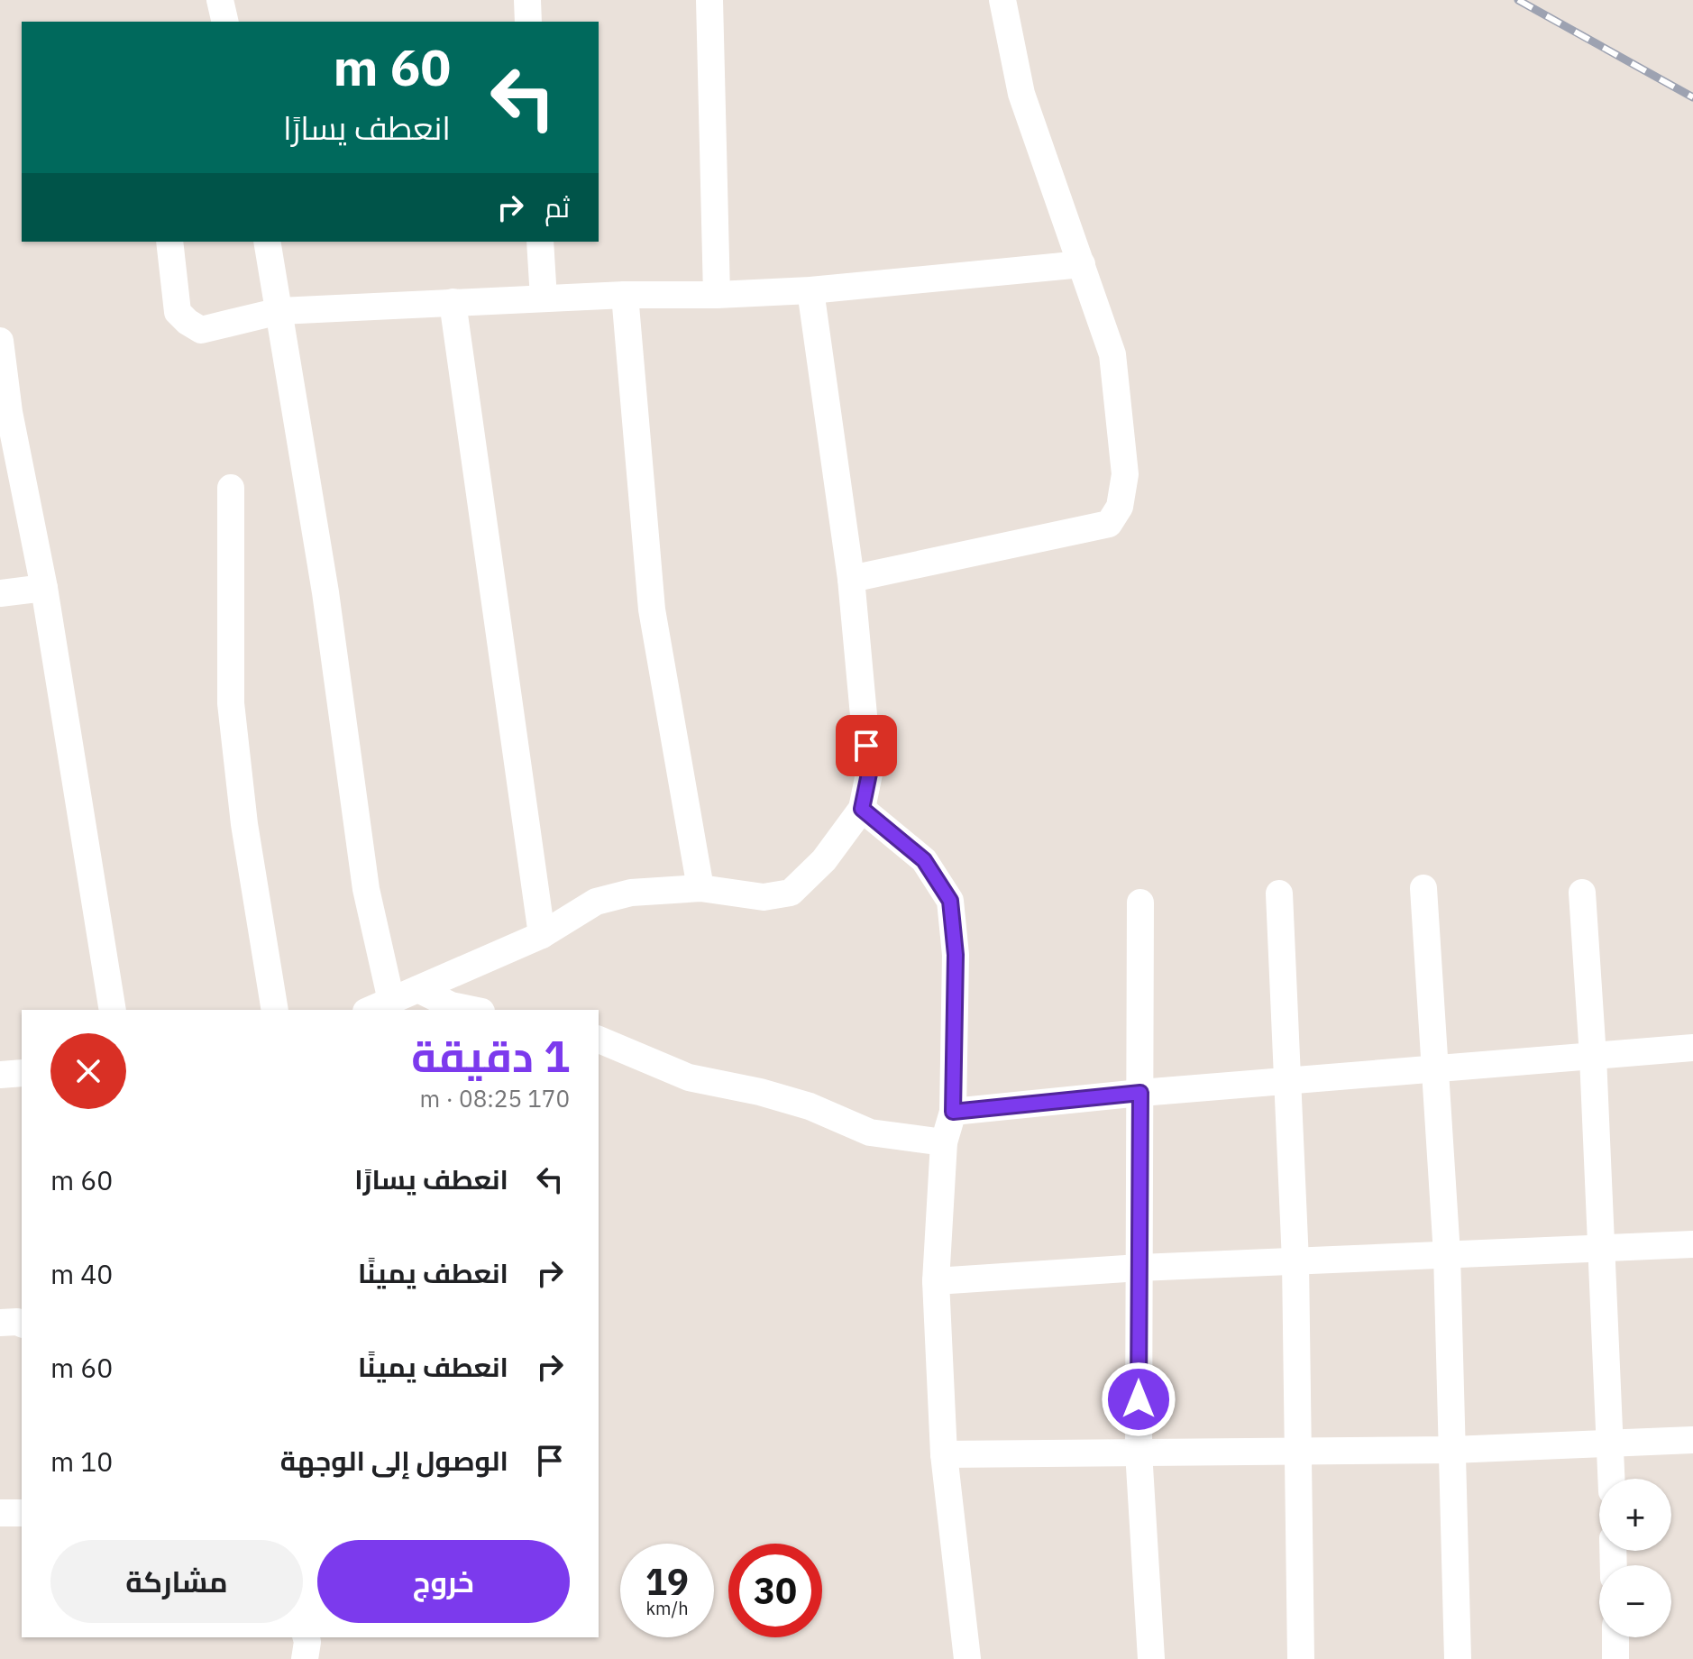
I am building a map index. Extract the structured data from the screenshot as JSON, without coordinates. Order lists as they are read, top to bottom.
{
  "page": {
    "turn": ["60 m", "انعطف يسارًا"],
    "then": "ثم",
    "heading": ["1 دقيقة", "170 m · 08:25"],
    "list": [
      {
        "name": "انعطف يسارًا",
        "value": "60 m"
      },
      {
        "name": "انعطف يمينًا",
        "value": "40 m"
      },
      {
        "name": "انعطف يمينًا",
        "value": "60 m"
      },
      {
        "name": "الوصول إلى الوجهة",
        "value": "10 m"
      }
    ],
    "map_buttons": ["+", "−"],
    "buttons": ["خروج", "مشاركة"],
    "speed": "19 km/h",
    "limit": "30"
  }
}
